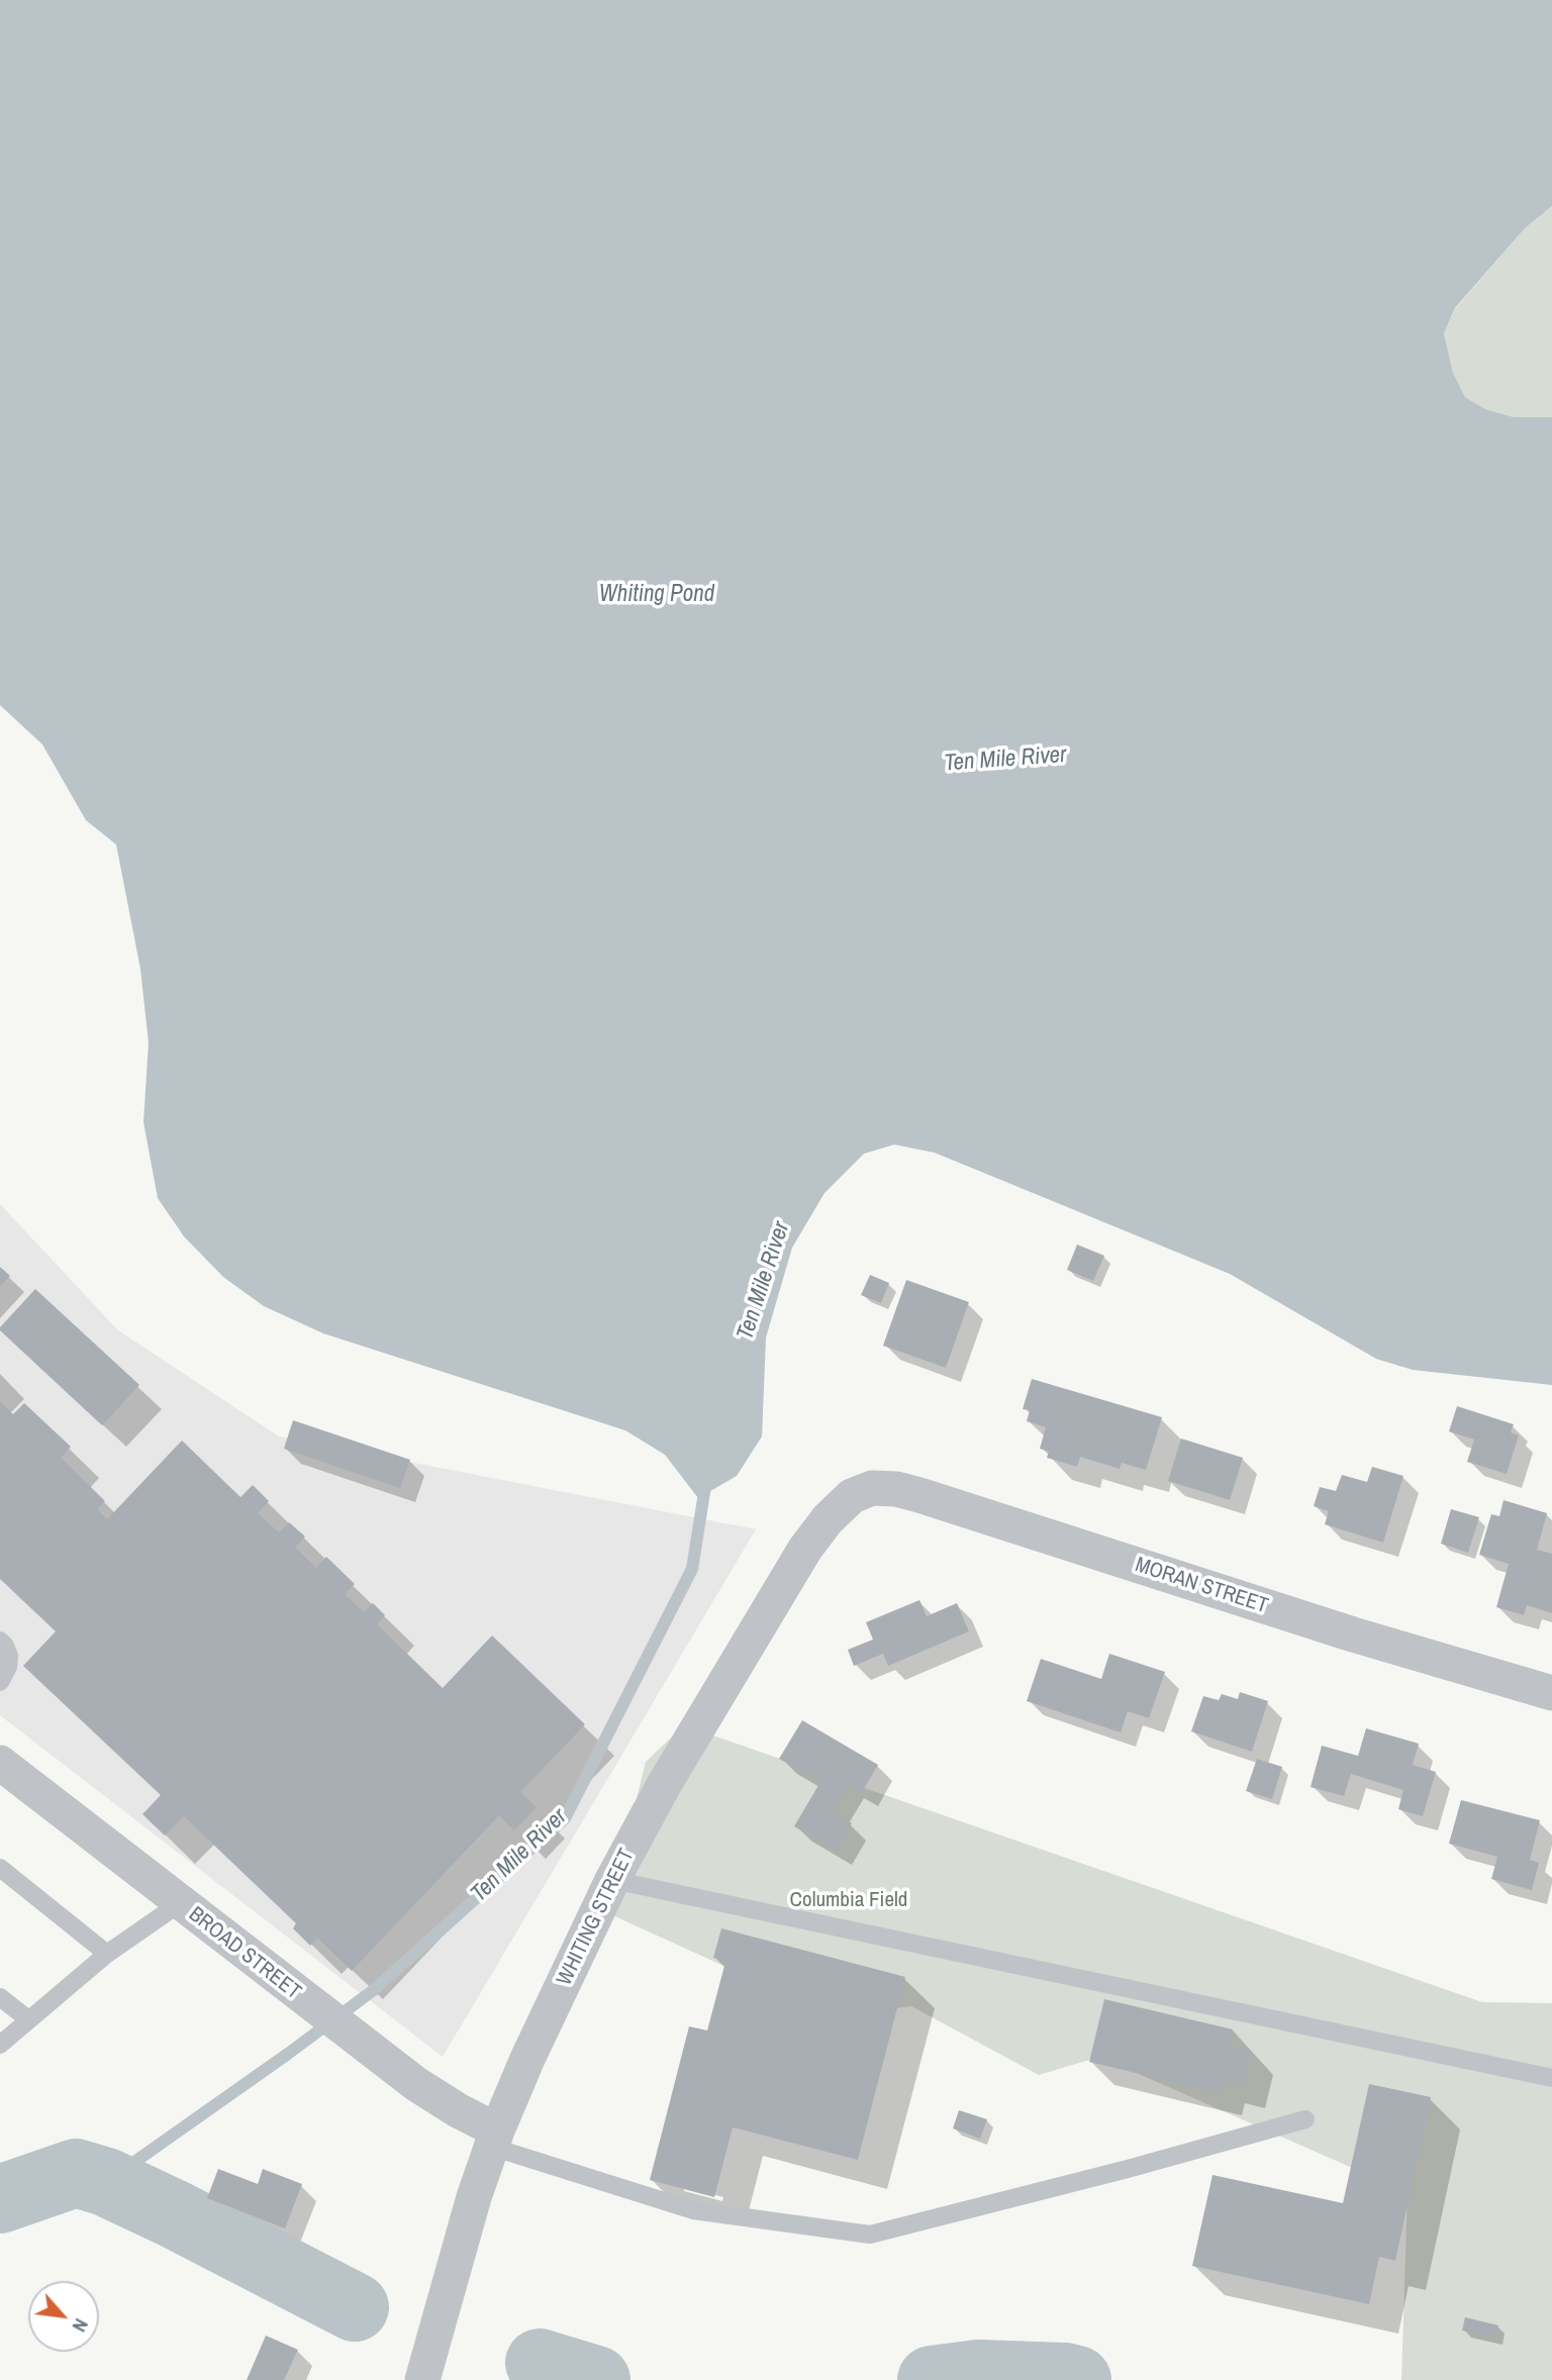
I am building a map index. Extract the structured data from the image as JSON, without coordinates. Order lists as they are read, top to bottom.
{
  "streets": {
    "street": ["MORAN STREET", "WHITING STREET", "BROAD STREET"]
  },
  "crossings": [
    ["MORAN STREET", "WHITING STREET"],
    ["WHITING STREET", "BROAD STREET"]
  ],
  "water": ["Whiting Pond", "Ten Mile River"],
  "parks": ["Columbia Field"],
  "north": "bottom right"
}
